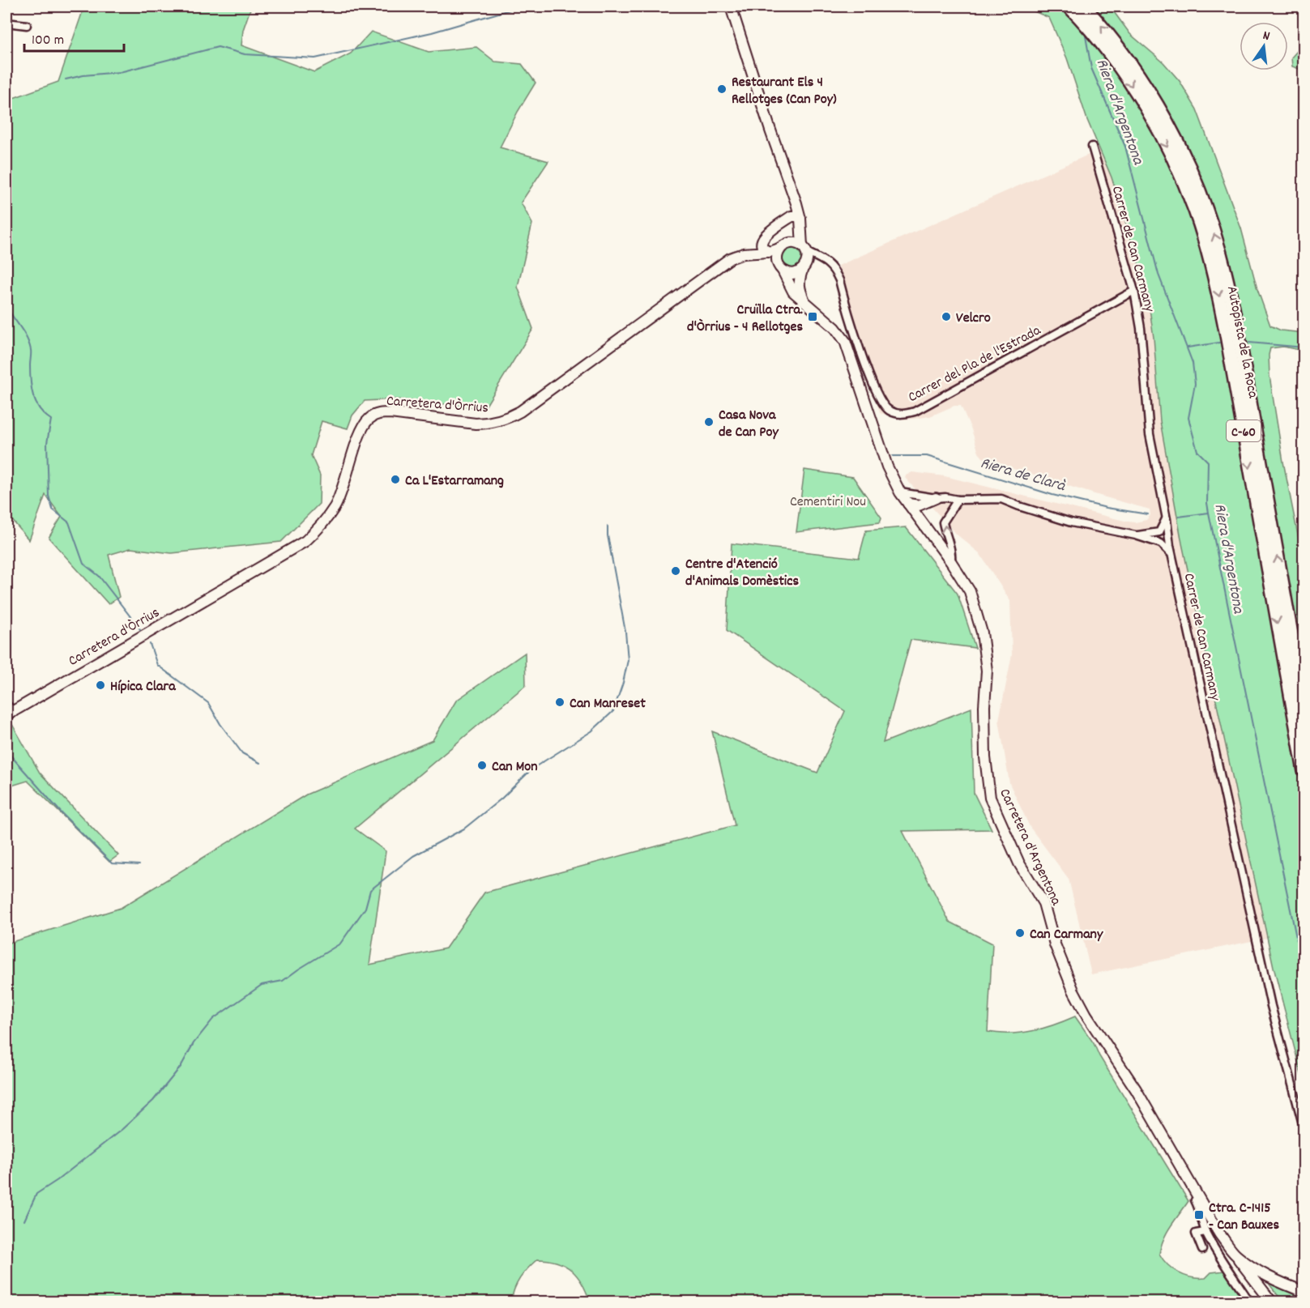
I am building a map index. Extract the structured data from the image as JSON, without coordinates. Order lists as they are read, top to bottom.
{
  "streets": {
    "highway": ["Autopista de la Roca", "C-60"],
    "street": [
      "Carrer de Can Carmany",
      "Carrer del Pla de l'Estrada",
      "Carretera d'Òrrius",
      "Carretera d'Argentona"
    ]
  },
  "crossings": [
    ["Carrer de Can Carmany", "Carrer del Pla de l'Estrada"],
    ["Carrer del Pla de l'Estrada", "Carretera d'Òrrius"]
  ],
  "water": ["Riera d'Argentona", "Riera de Clarà"],
  "parks": ["Cementiri Nou"],
  "places": {
    "other": [
      "Restaurant Els 4 Rellotges (Can Poy)",
      "Velcro",
      "Casa Nova de Can Poy",
      "Ca L'Estarramang",
      "Centre d'Atenció d'Animals Domèstics",
      "Hípica Clara",
      "Can Manreset",
      "Can Mon",
      "Can Carmany"
    ],
    "transit": ["Cruïlla Ctra. d'Òrrius - 4 Rellotges", "Ctra. C-1415 - Can Bauxes"]
  },
  "scale_bar": "100 m",
  "north": "top"
}
